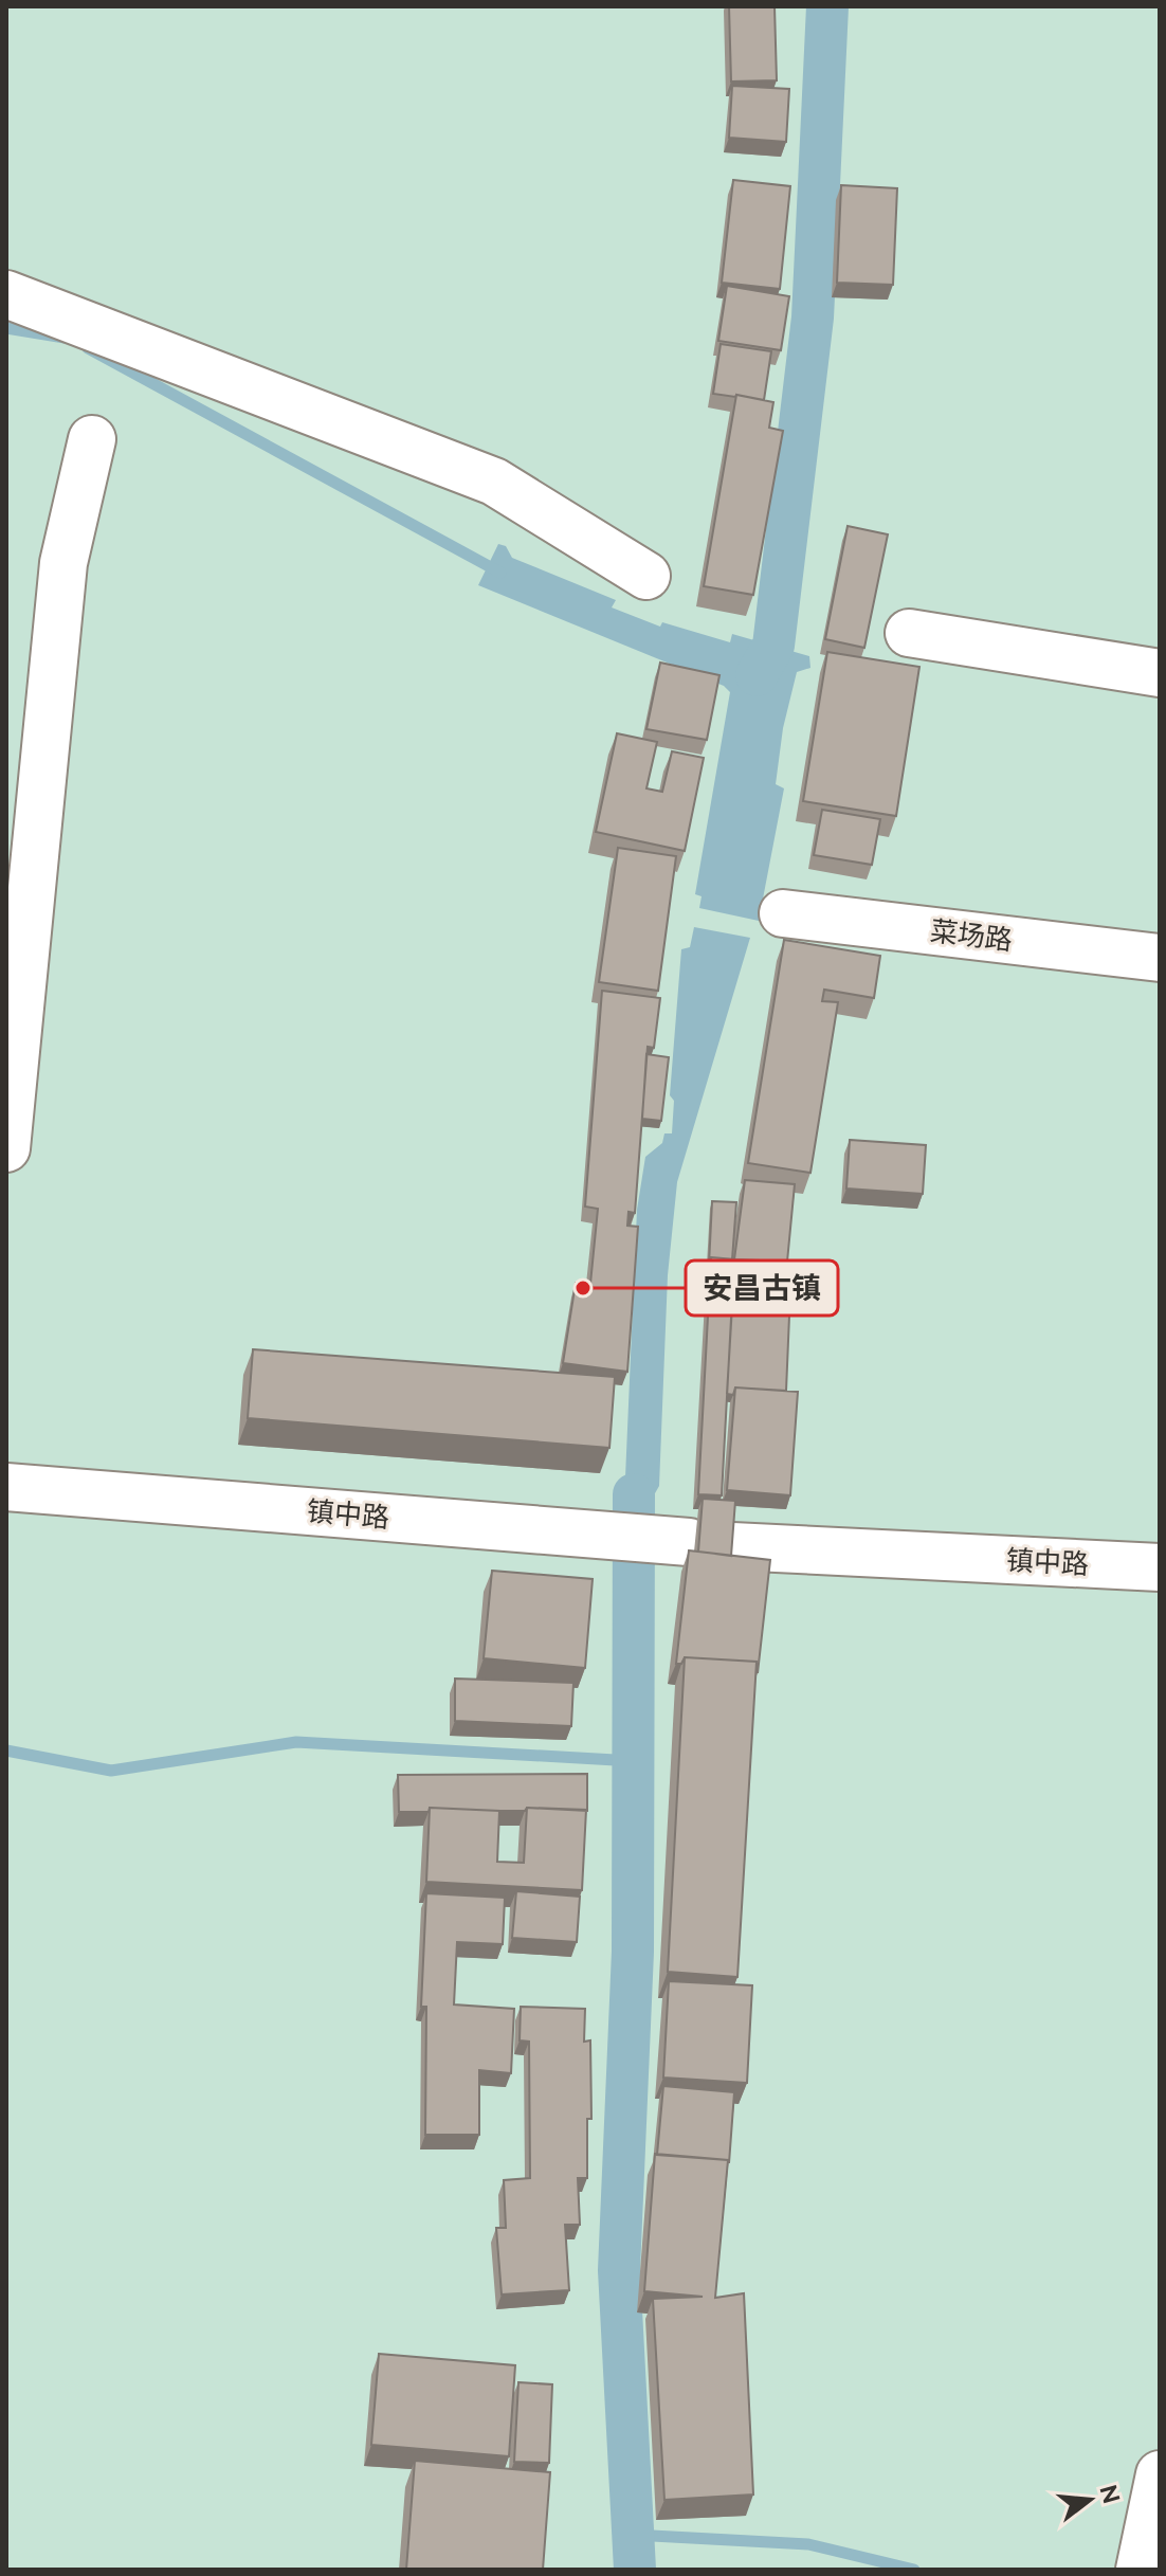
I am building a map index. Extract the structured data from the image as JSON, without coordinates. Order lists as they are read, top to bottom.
{
  "streets": {
    "street": ["菜场路", "镇中路"]
  },
  "places": ["安昌古镇"],
  "north": "right"
}
